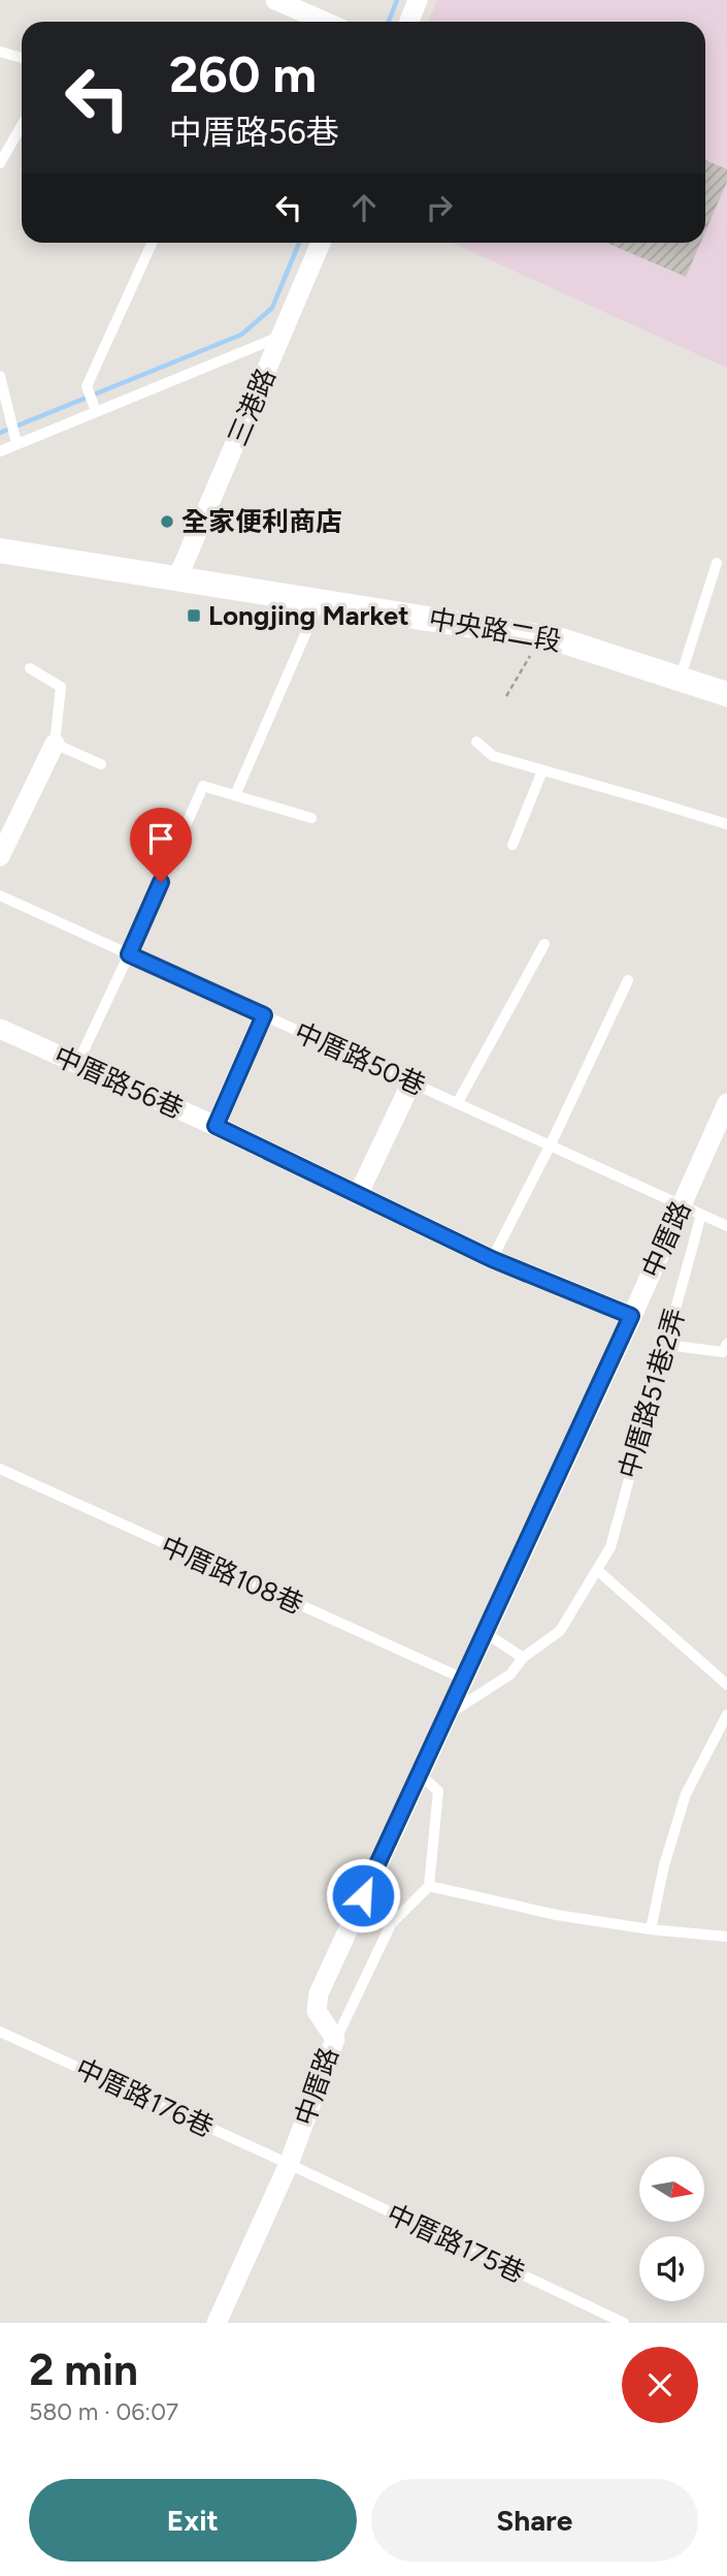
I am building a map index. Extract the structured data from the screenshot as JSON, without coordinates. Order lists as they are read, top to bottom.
{
  "streets": {
    "street": [
      "三港路",
      "中央路二段",
      "中厝路56巷",
      "中厝路"
    ],
    "lane": [
      "中厝路50巷",
      "中厝路51巷2弄",
      "中厝路108巷",
      "中厝路176巷",
      "中厝路175巷"
    ]
  },
  "crossings": [
    ["三港路", "中央路二段"],
    ["中厝路50巷", "中厝路"],
    ["中厝路50巷", "中厝路51巷2弄"],
    ["中厝路56巷", "中厝路"],
    ["中厝路", "中厝路51巷2弄"],
    ["中厝路", "中厝路108巷"],
    ["中厝路", "中厝路176巷"],
    ["中厝路", "中厝路175巷"],
    ["中厝路176巷", "中厝路175巷"]
  ],
  "places": {
    "other": ["全家便利商店"],
    "transit": ["Longjing Market"]
  },
  "north": "right",
  "page": {
    "turn": ["260 m", "中厝路56巷"],
    "heading": ["2 min", "580 m · 06:07"],
    "buttons": ["Exit", "Share"]
  }
}
